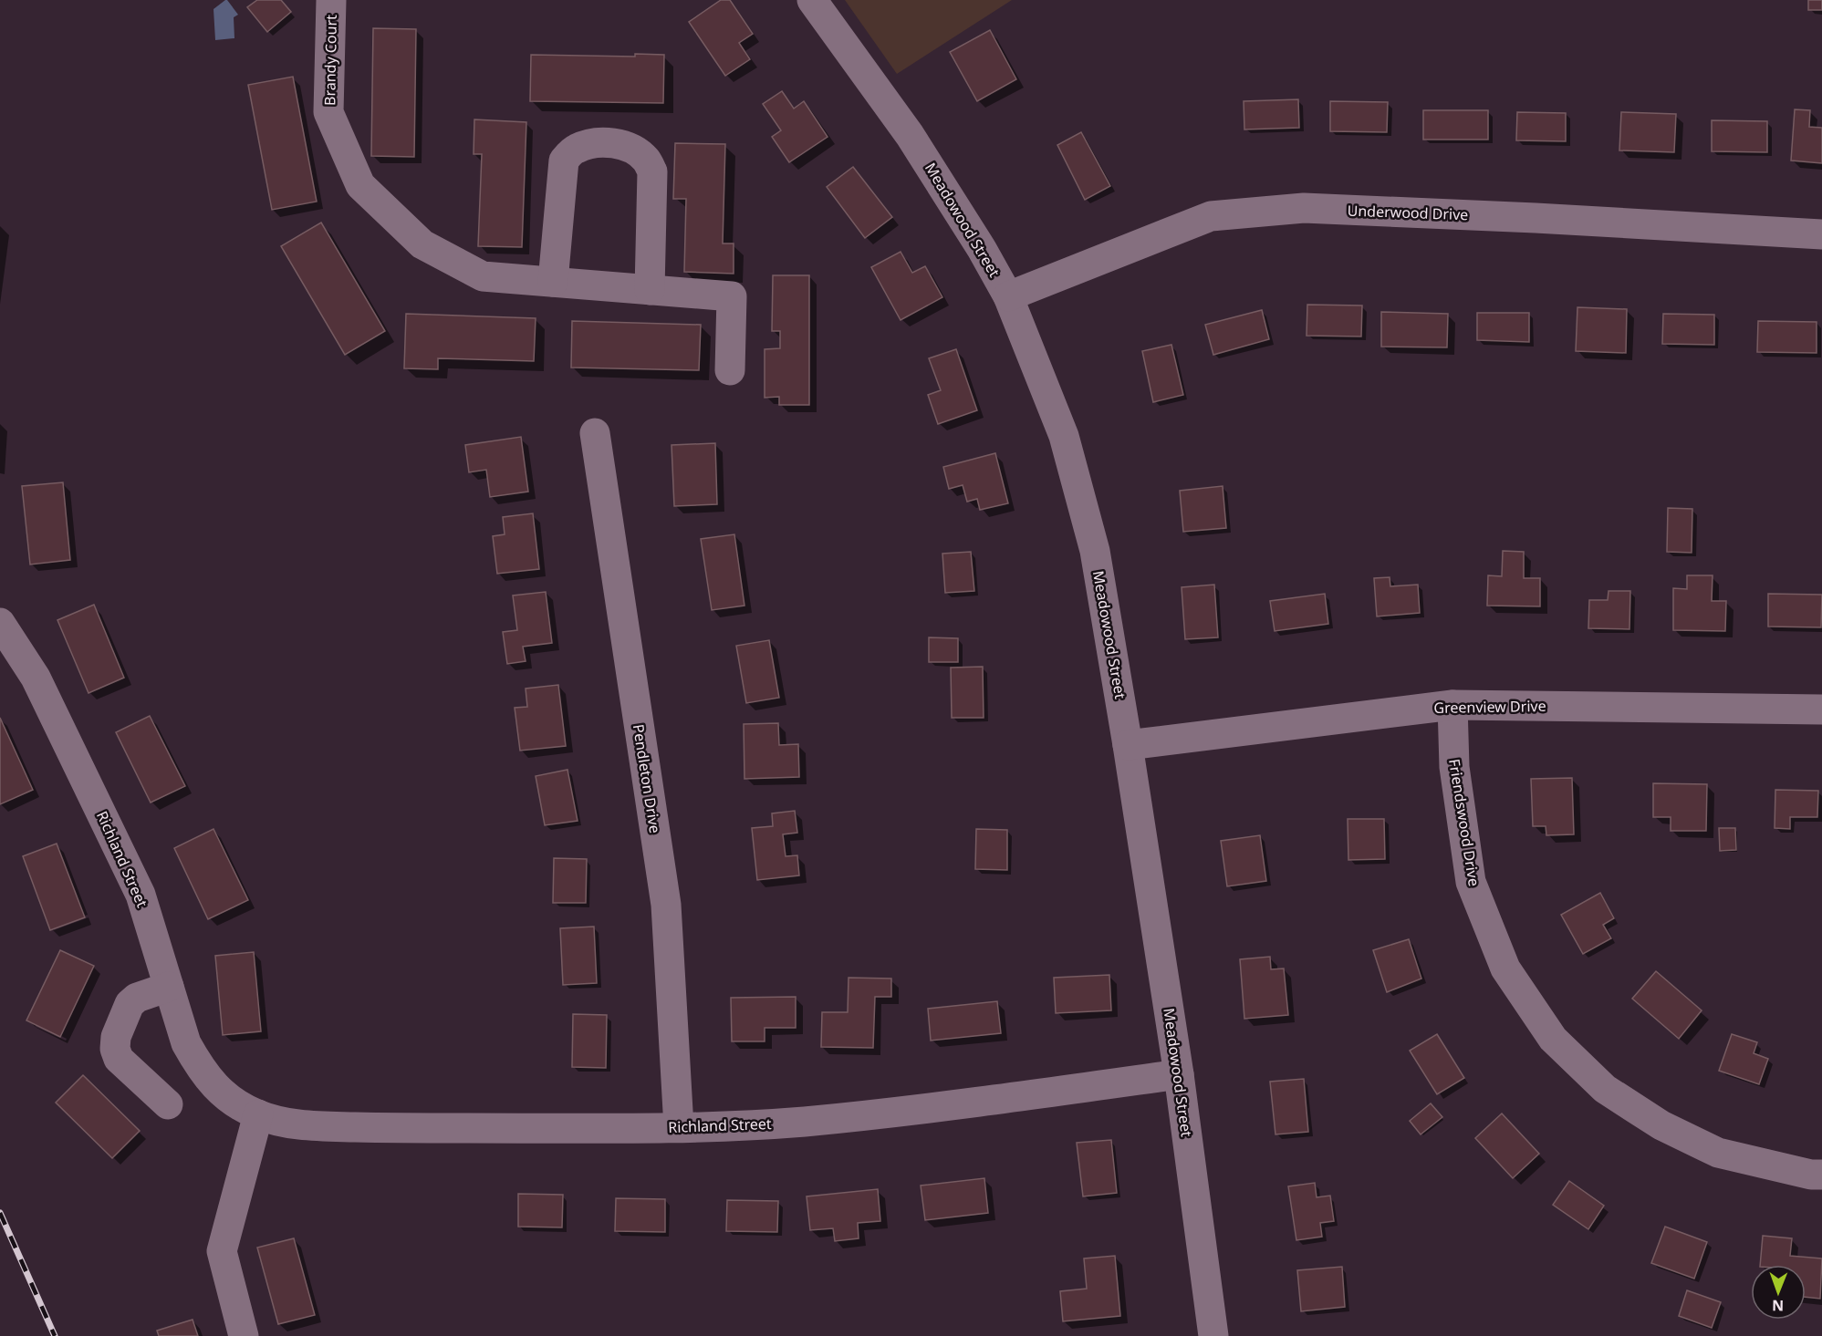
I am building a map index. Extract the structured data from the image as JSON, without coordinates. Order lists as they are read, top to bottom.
{
  "streets": {
    "street": [
      "Brandy Court",
      "Underwood Drive",
      "Meadowood Street",
      "Greenview Drive",
      "Pendleton Drive",
      "Friendswood Drive",
      "Richland Street"
    ]
  },
  "crossings": [
    ["Underwood Drive", "Meadowood Street"],
    ["Meadowood Street", "Greenview Drive"],
    ["Meadowood Street", "Richland Street"],
    ["Greenview Drive", "Friendswood Drive"],
    ["Pendleton Drive", "Richland Street"]
  ],
  "north": "bottom"
}
